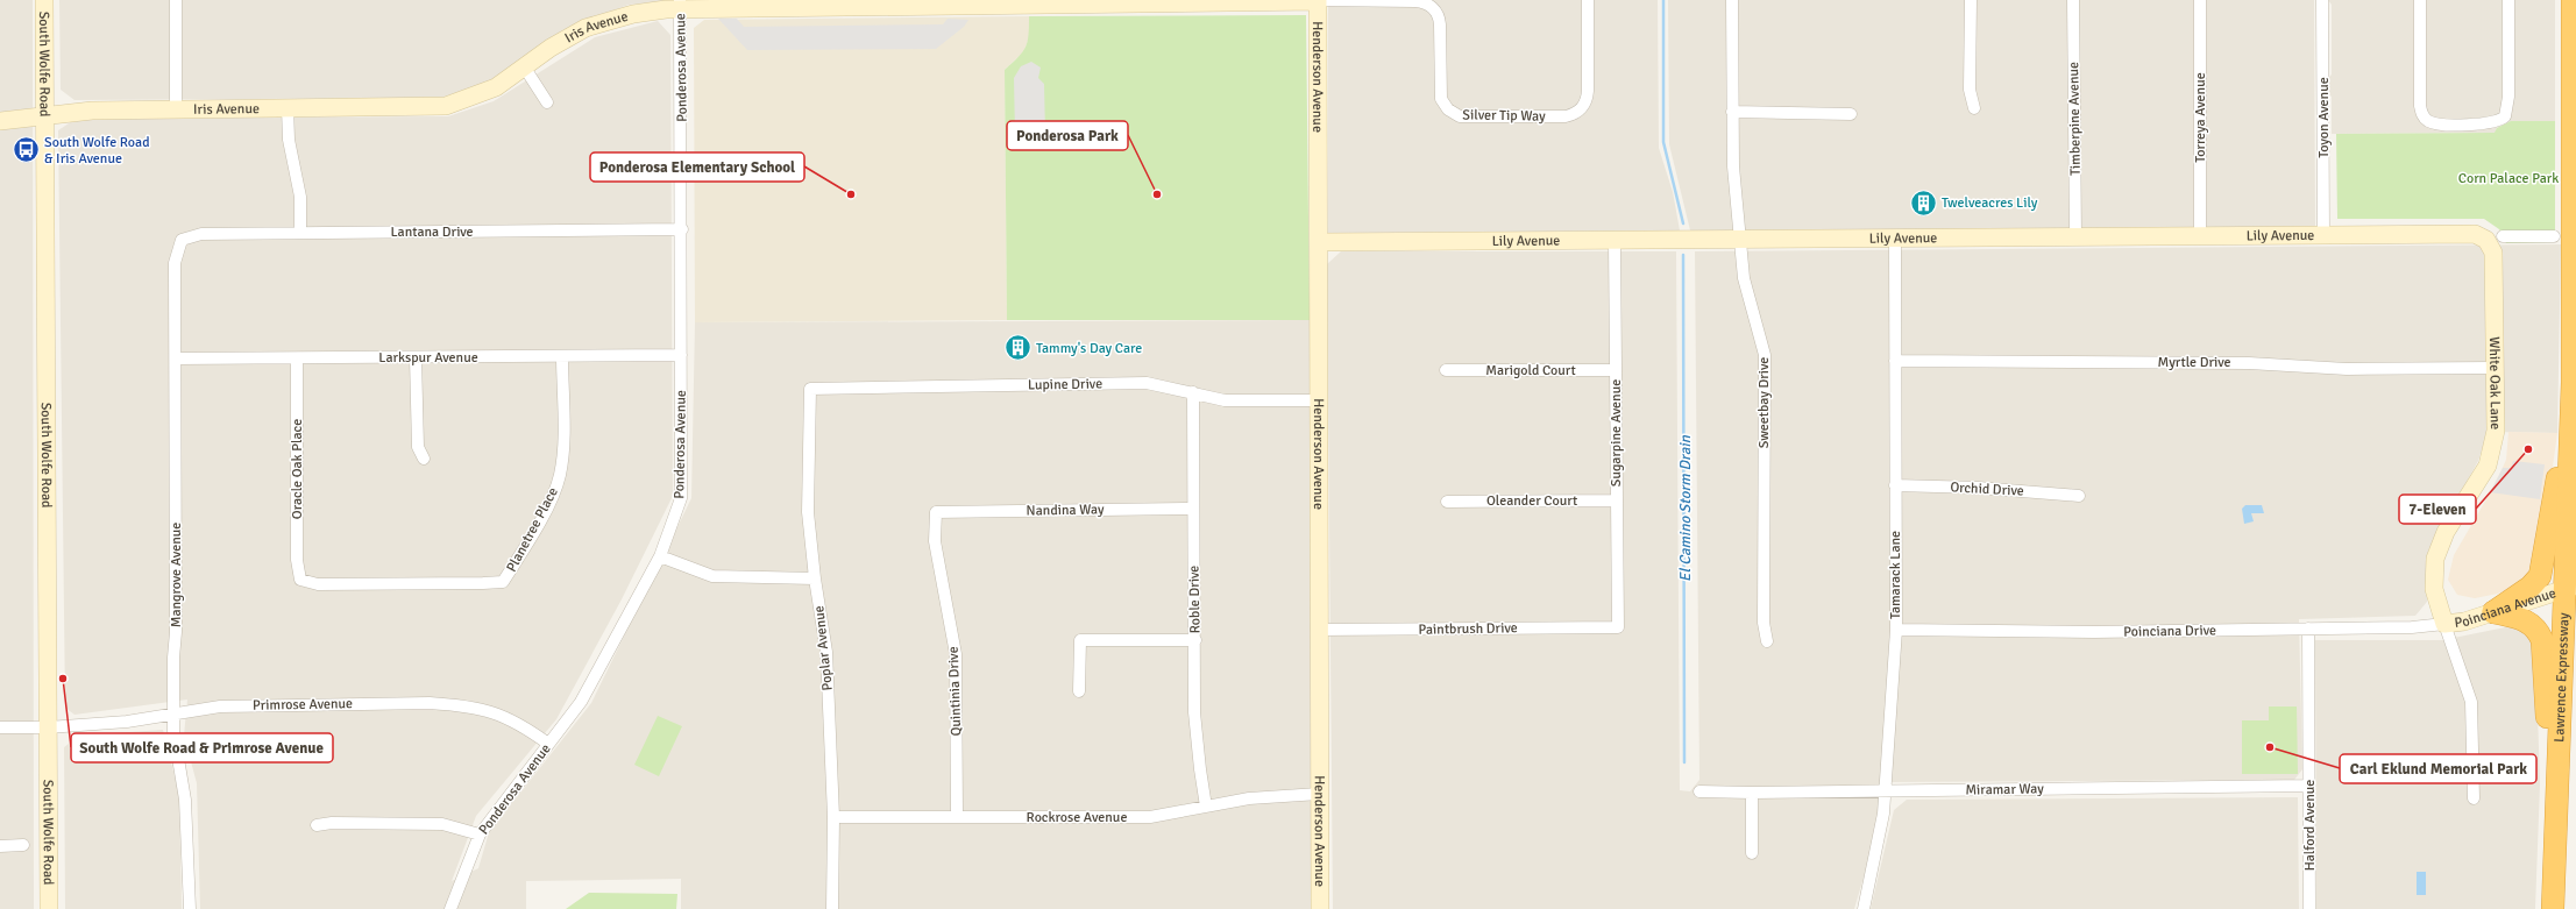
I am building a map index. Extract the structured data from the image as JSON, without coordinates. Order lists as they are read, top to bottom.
{
  "streets": {
    "highway": ["Lawrence Expressway"],
    "street": [
      "Iris Avenue",
      "South Wolfe Road",
      "Ponderosa Avenue",
      "Henderson Avenue",
      "Silver Tip Way",
      "Torreya Avenue",
      "Toyon Avenue",
      "Timberpine Avenue",
      "Lantana Drive",
      "Lily Avenue",
      "Larkspur Avenue",
      "Myrtle Drive",
      "Marigold Court",
      "White Oak Lane",
      "Lupine Drive",
      "Sweetbay Drive",
      "Sugarpine Avenue",
      "Oracle Oak Place",
      "Orchid Drive",
      "Oleander Court",
      "Nandina Way",
      "Planetree Place",
      "Mangrove Avenue",
      "Tamarack Lane",
      "Roble Drive",
      "Poinciana Avenue",
      "Paintbrush Drive",
      "Poinciana Drive",
      "Poplar Avenue",
      "Quintinia Drive",
      "Primrose Avenue",
      "Miramar Way",
      "Rockrose Avenue",
      "Halford Avenue"
    ]
  },
  "crossings": [
    ["Iris Avenue", "South Wolfe Road"],
    ["Iris Avenue", "Ponderosa Avenue"],
    ["Iris Avenue", "Henderson Avenue"],
    ["Iris Avenue", "Silver Tip Way"],
    ["South Wolfe Road", "Primrose Avenue"],
    ["Ponderosa Avenue", "Lantana Drive"],
    ["Ponderosa Avenue", "Larkspur Avenue"],
    ["Ponderosa Avenue", "Primrose Avenue"],
    ["Henderson Avenue", "Lily Avenue"],
    ["Henderson Avenue", "Lupine Drive"],
    ["Henderson Avenue", "Paintbrush Drive"],
    ["Henderson Avenue", "Rockrose Avenue"],
    ["Torreya Avenue", "Lily Avenue"],
    ["Toyon Avenue", "Lily Avenue"],
    ["Timberpine Avenue", "Lily Avenue"],
    ["Lantana Drive", "Mangrove Avenue"],
    ["Lily Avenue", "White Oak Lane"],
    ["Lily Avenue", "Sweetbay Drive"],
    ["Lily Avenue", "Sugarpine Avenue"],
    ["Lily Avenue", "Tamarack Lane"],
    ["Larkspur Avenue", "Oracle Oak Place"],
    ["Larkspur Avenue", "Planetree Place"],
    ["Larkspur Avenue", "Mangrove Avenue"],
    ["Myrtle Drive", "White Oak Lane"],
    ["Myrtle Drive", "Tamarack Lane"],
    ["Marigold Court", "Sugarpine Avenue"],
    ["White Oak Lane", "Poinciana Avenue"],
    ["White Oak Lane", "Poinciana Drive"],
    ["Lupine Drive", "Roble Drive"],
    ["Lupine Drive", "Poplar Avenue"],
    ["Sugarpine Avenue", "Oleander Court"],
    ["Sugarpine Avenue", "Paintbrush Drive"],
    ["Oracle Oak Place", "Planetree Place"],
    ["Orchid Drive", "Tamarack Lane"],
    ["Nandina Way", "Roble Drive"],
    ["Nandina Way", "Quintinia Drive"],
    ["Mangrove Avenue", "Primrose Avenue"],
    ["Tamarack Lane", "Poinciana Drive"],
    ["Tamarack Lane", "Miramar Way"],
    ["Roble Drive", "Rockrose Avenue"],
    ["Poinciana Avenue", "Poinciana Drive"],
    ["Poinciana Avenue", "Lawrence Expressway"],
    ["Poinciana Drive", "Halford Avenue"],
    ["Poplar Avenue", "Rockrose Avenue"],
    ["Quintinia Drive", "Rockrose Avenue"],
    ["Miramar Way", "Halford Avenue"]
  ],
  "water": ["El Camino Storm Drain"],
  "parks": ["Corn Palace Park"],
  "places": {
    "bus stop": ["South Wolfe Road & Iris Avenue"],
    "other": [
      "Ponderosa Elementary School",
      "Ponderosa Park",
      "7-Eleven",
      "South Wolfe Road & Primrose Avenue",
      "Carl Eklund Memorial Park"
    ],
    "building": ["Twelveacres Lily", "Tammy's Day Care"]
  }
}
